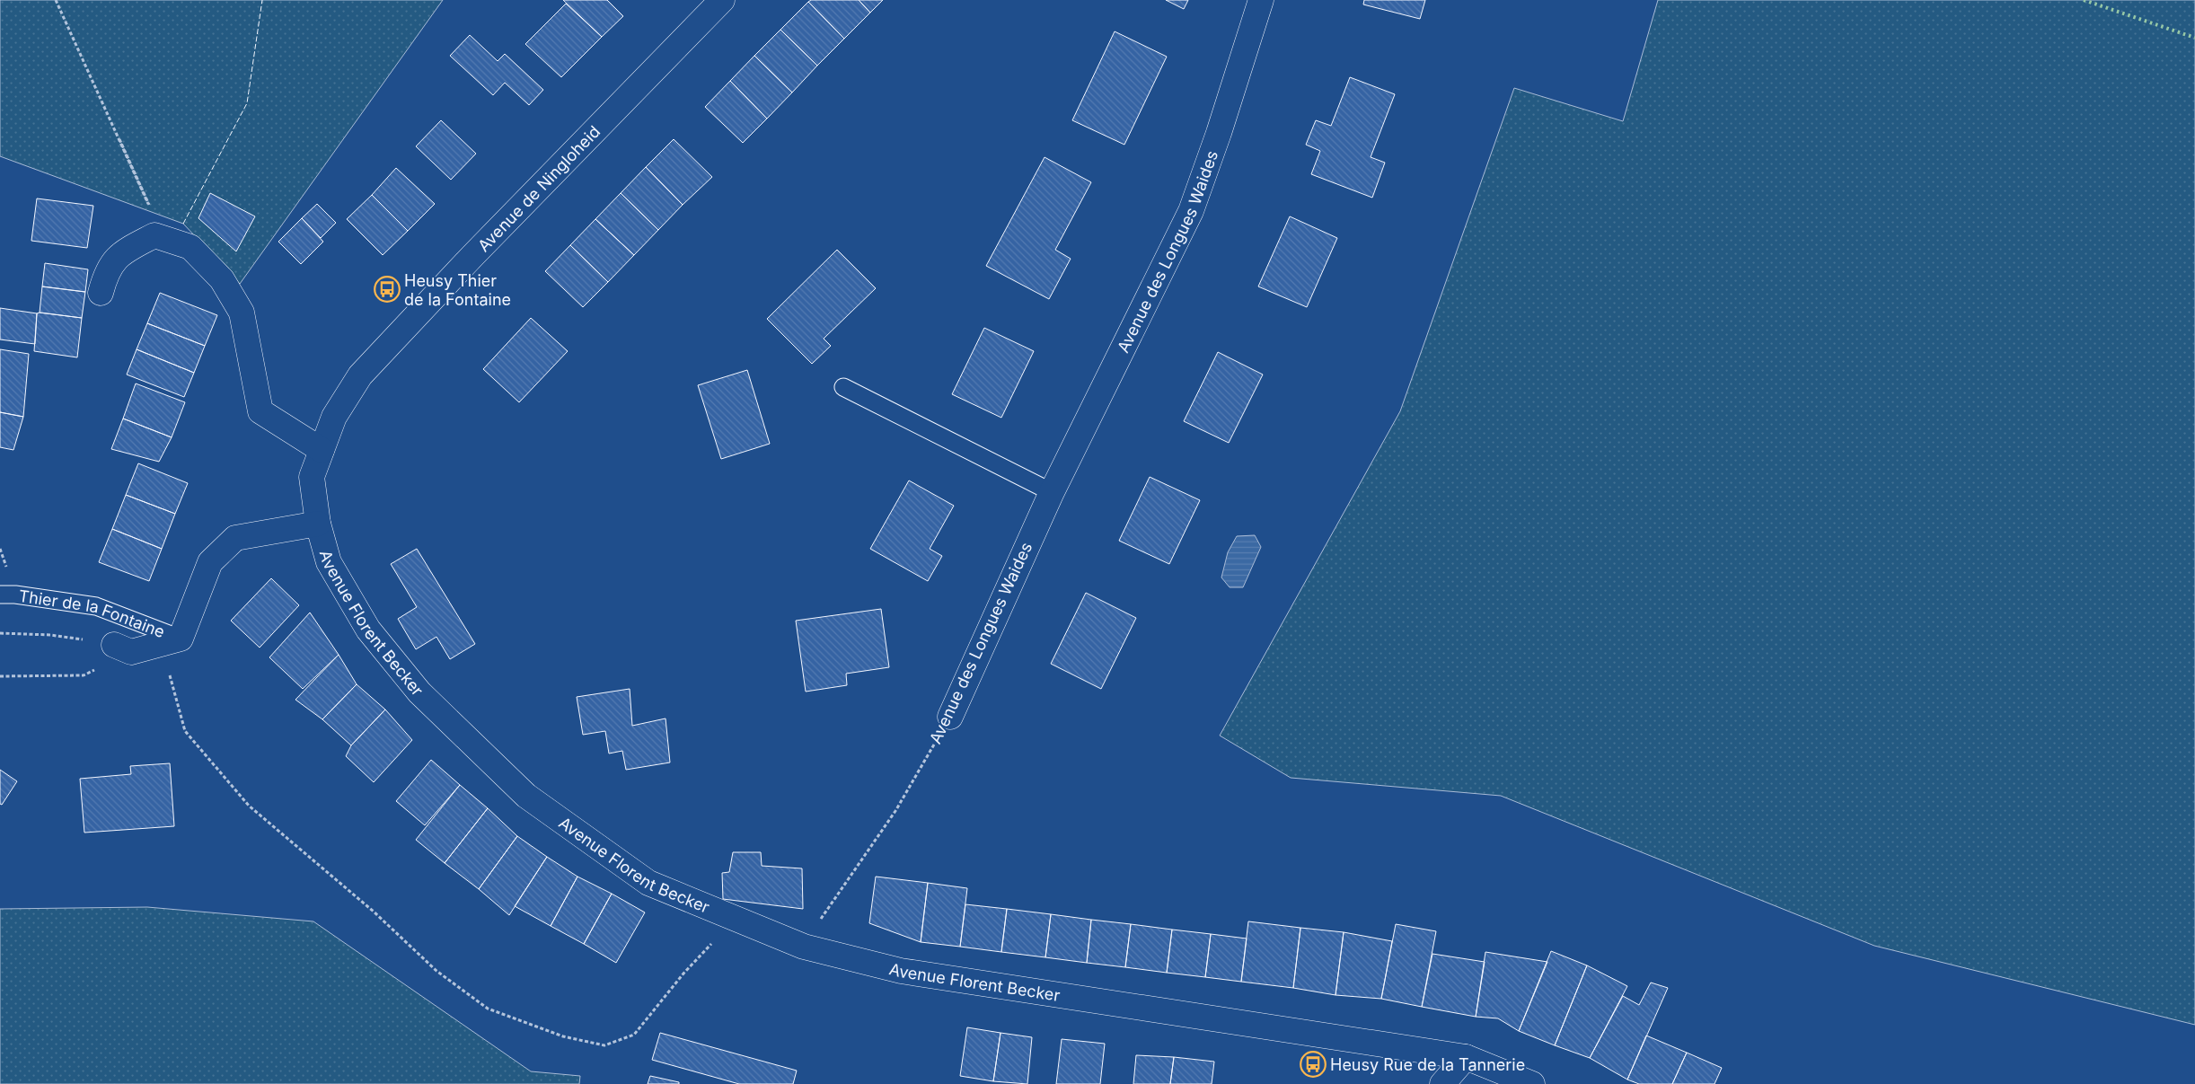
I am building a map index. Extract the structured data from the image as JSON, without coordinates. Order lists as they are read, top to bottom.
{
  "streets": {
    "street": [
      "Avenue de Ningloheid",
      "Avenue des Longues Waides",
      "Thier de la Fontaine",
      "Avenue Florent Becker"
    ]
  },
  "crossings": [
    ["Avenue de Ningloheid", "Avenue Florent Becker"],
    ["Thier de la Fontaine", "Avenue Florent Becker"]
  ],
  "places": {
    "bus stop": ["Heusy Thier de la Fontaine", "Heusy Rue de la Tannerie"]
  }
}
